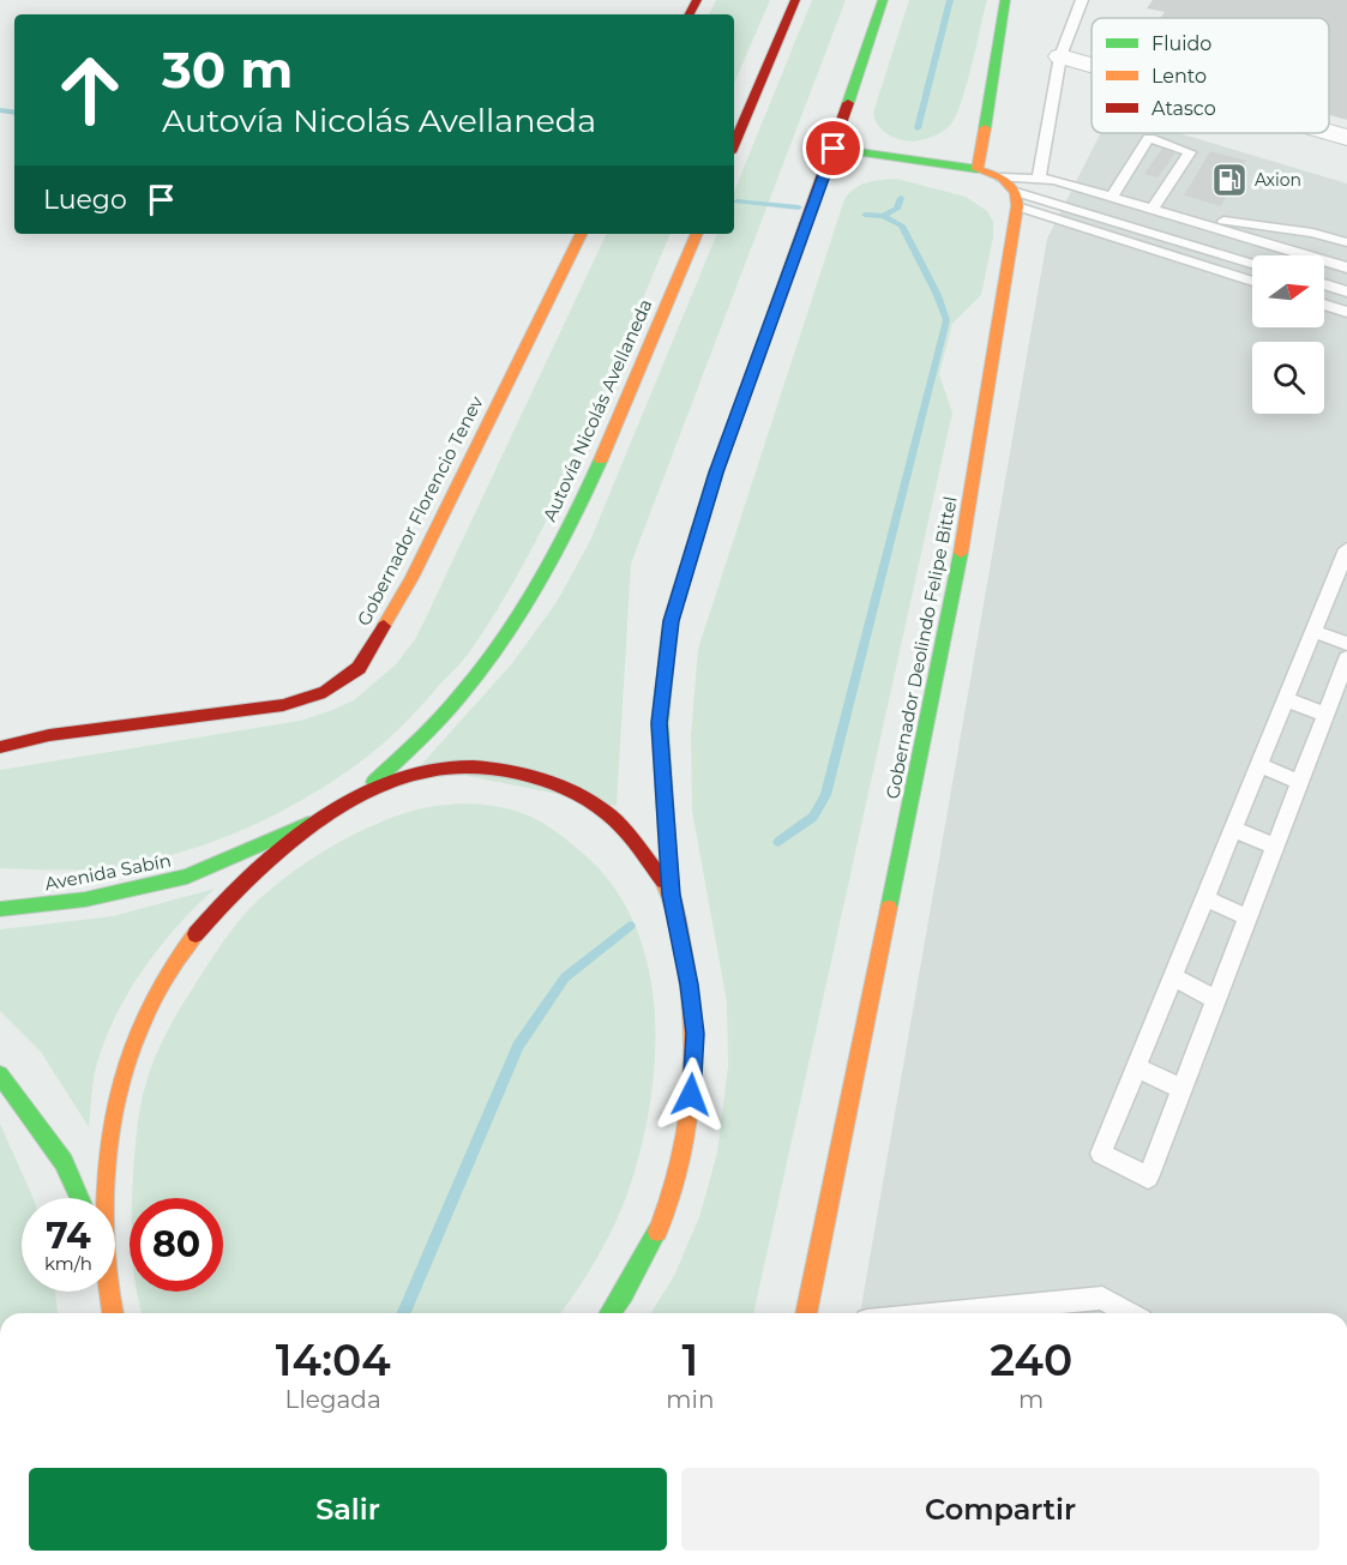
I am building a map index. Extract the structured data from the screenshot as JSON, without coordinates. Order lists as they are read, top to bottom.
{
  "streets": {
    "main road": [
      "Autovía Nicolás Avellaneda",
      "Gobernador Florencio Tenev",
      "Gobernador Deolindo Felipe Bittel",
      "Avenida Sabín"
    ]
  },
  "places": {
    "fuel station": ["Axion"]
  },
  "legend": ["Fluido", "Lento", "Atasco"],
  "north": "right",
  "page": {
    "turn": ["30 m", "Autovía Nicolás Avellaneda"],
    "then": "Luego",
    "speed": "74 km/h",
    "limit": "80",
    "eta": [
      "14:04",
      "Llegada",
      "1",
      "min",
      "240",
      "m"
    ],
    "buttons": ["Salir", "Compartir"]
  }
}
